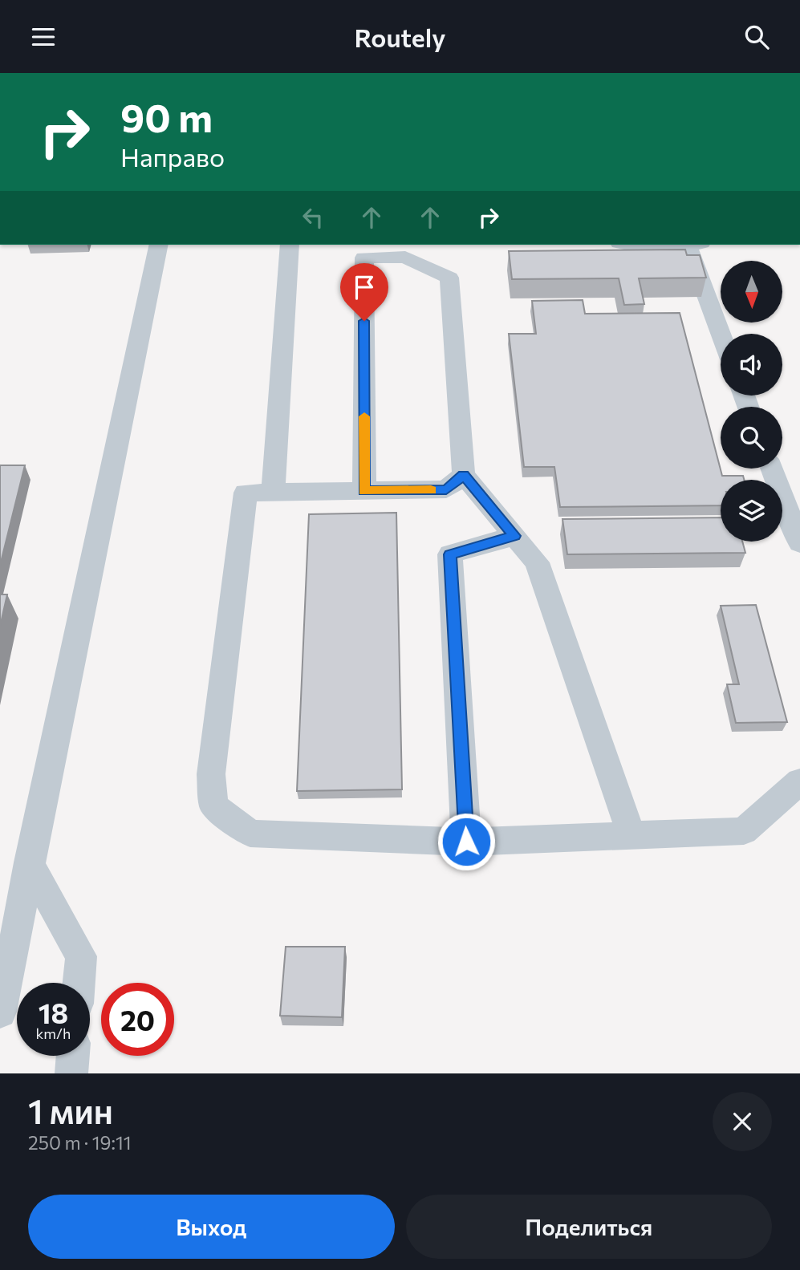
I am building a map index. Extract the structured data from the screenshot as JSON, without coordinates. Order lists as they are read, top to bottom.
{
  "north": "bottom",
  "page": {
    "header": "Routely",
    "turn": ["90 m", "Направо"],
    "speed": "18 km/h",
    "limit": "20",
    "heading": ["1 мин", "250 m · 19:11"],
    "buttons": ["Выход", "Поделиться"]
  }
}
